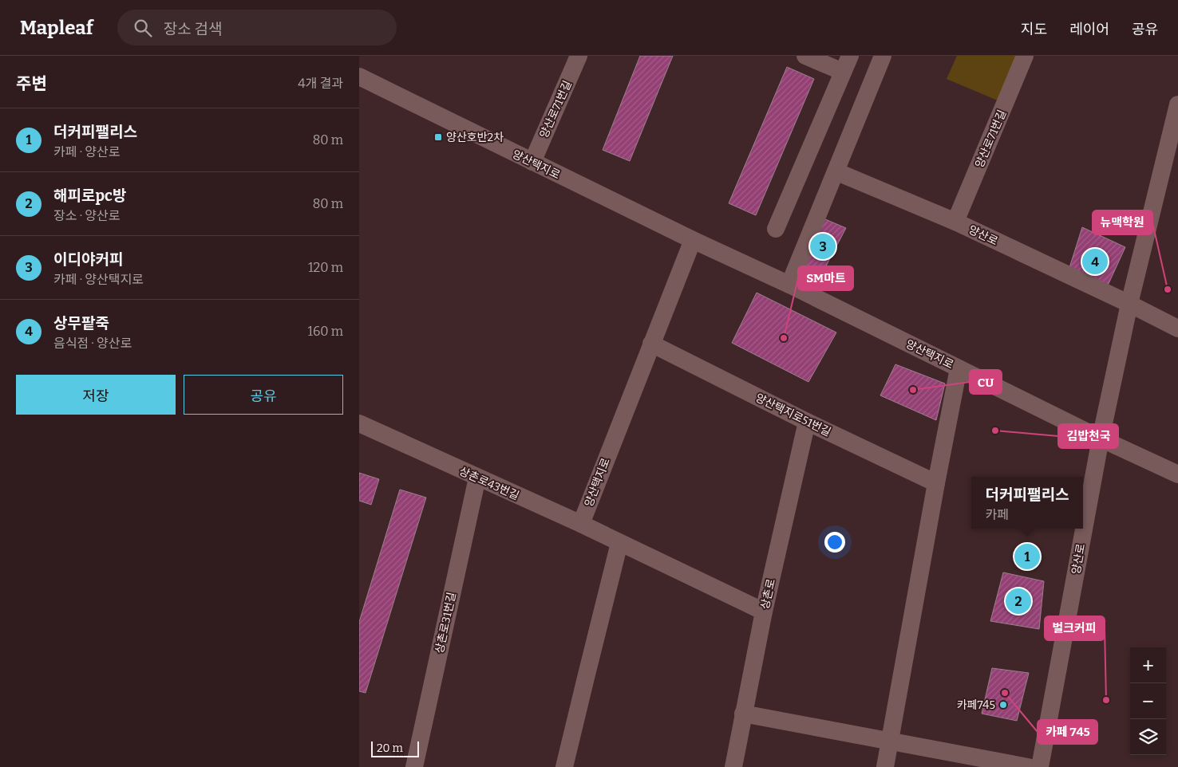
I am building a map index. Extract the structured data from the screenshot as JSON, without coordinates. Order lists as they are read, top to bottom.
{
  "streets": {
    "street": [
      "양산로71번길",
      "양산택지로",
      "양산로",
      "양산택지로51번길",
      "상촌로43번길",
      "상촌로",
      "상촌로31번길"
    ]
  },
  "crossings": [
    ["양산로71번길", "양산택지로"],
    ["양산로71번길", "양산로"],
    ["양산택지로", "양산로"],
    ["양산택지로", "양산택지로51번길"],
    ["양산택지로", "상촌로43번길"],
    ["양산택지로51번길", "상촌로"],
    ["상촌로43번길", "상촌로"],
    ["상촌로43번길", "상촌로31번길"]
  ],
  "places": {
    "transit": ["양산호반2차"],
    "other": [
      "뉴맥학원",
      "SM마트",
      "CU",
      "김밥천국",
      "카페 745",
      "벌크커피",
      "카페745"
    ]
  },
  "scale_bar": "20 m",
  "page": {
    "header": "Mapleaf",
    "search": "장소 검색",
    "nav": ["지도", "레이어", "공유"],
    "heading": ["주변", "4개 결과"],
    "list": [
      {
        "mark": "1",
        "name": "더커피팰리스",
        "note": "카페 · 양산로",
        "value": "80 m"
      },
      {
        "mark": "2",
        "name": "해피로pc방",
        "note": "장소 · 양산로",
        "value": "80 m"
      },
      {
        "mark": "3",
        "name": "이디야커피",
        "note": "카페 · 양산택지로",
        "value": "120 m"
      },
      {
        "mark": "4",
        "name": "상무팥죽",
        "note": "음식점 · 양산로",
        "value": "160 m"
      }
    ],
    "pins": [
      "3",
      "4",
      "1",
      "2"
    ],
    "buttons": ["저장", "공유"],
    "popup": ["더커피팰리스", "카페"],
    "map_buttons": ["+", "−"],
    "scale": "20 m"
  }
}
